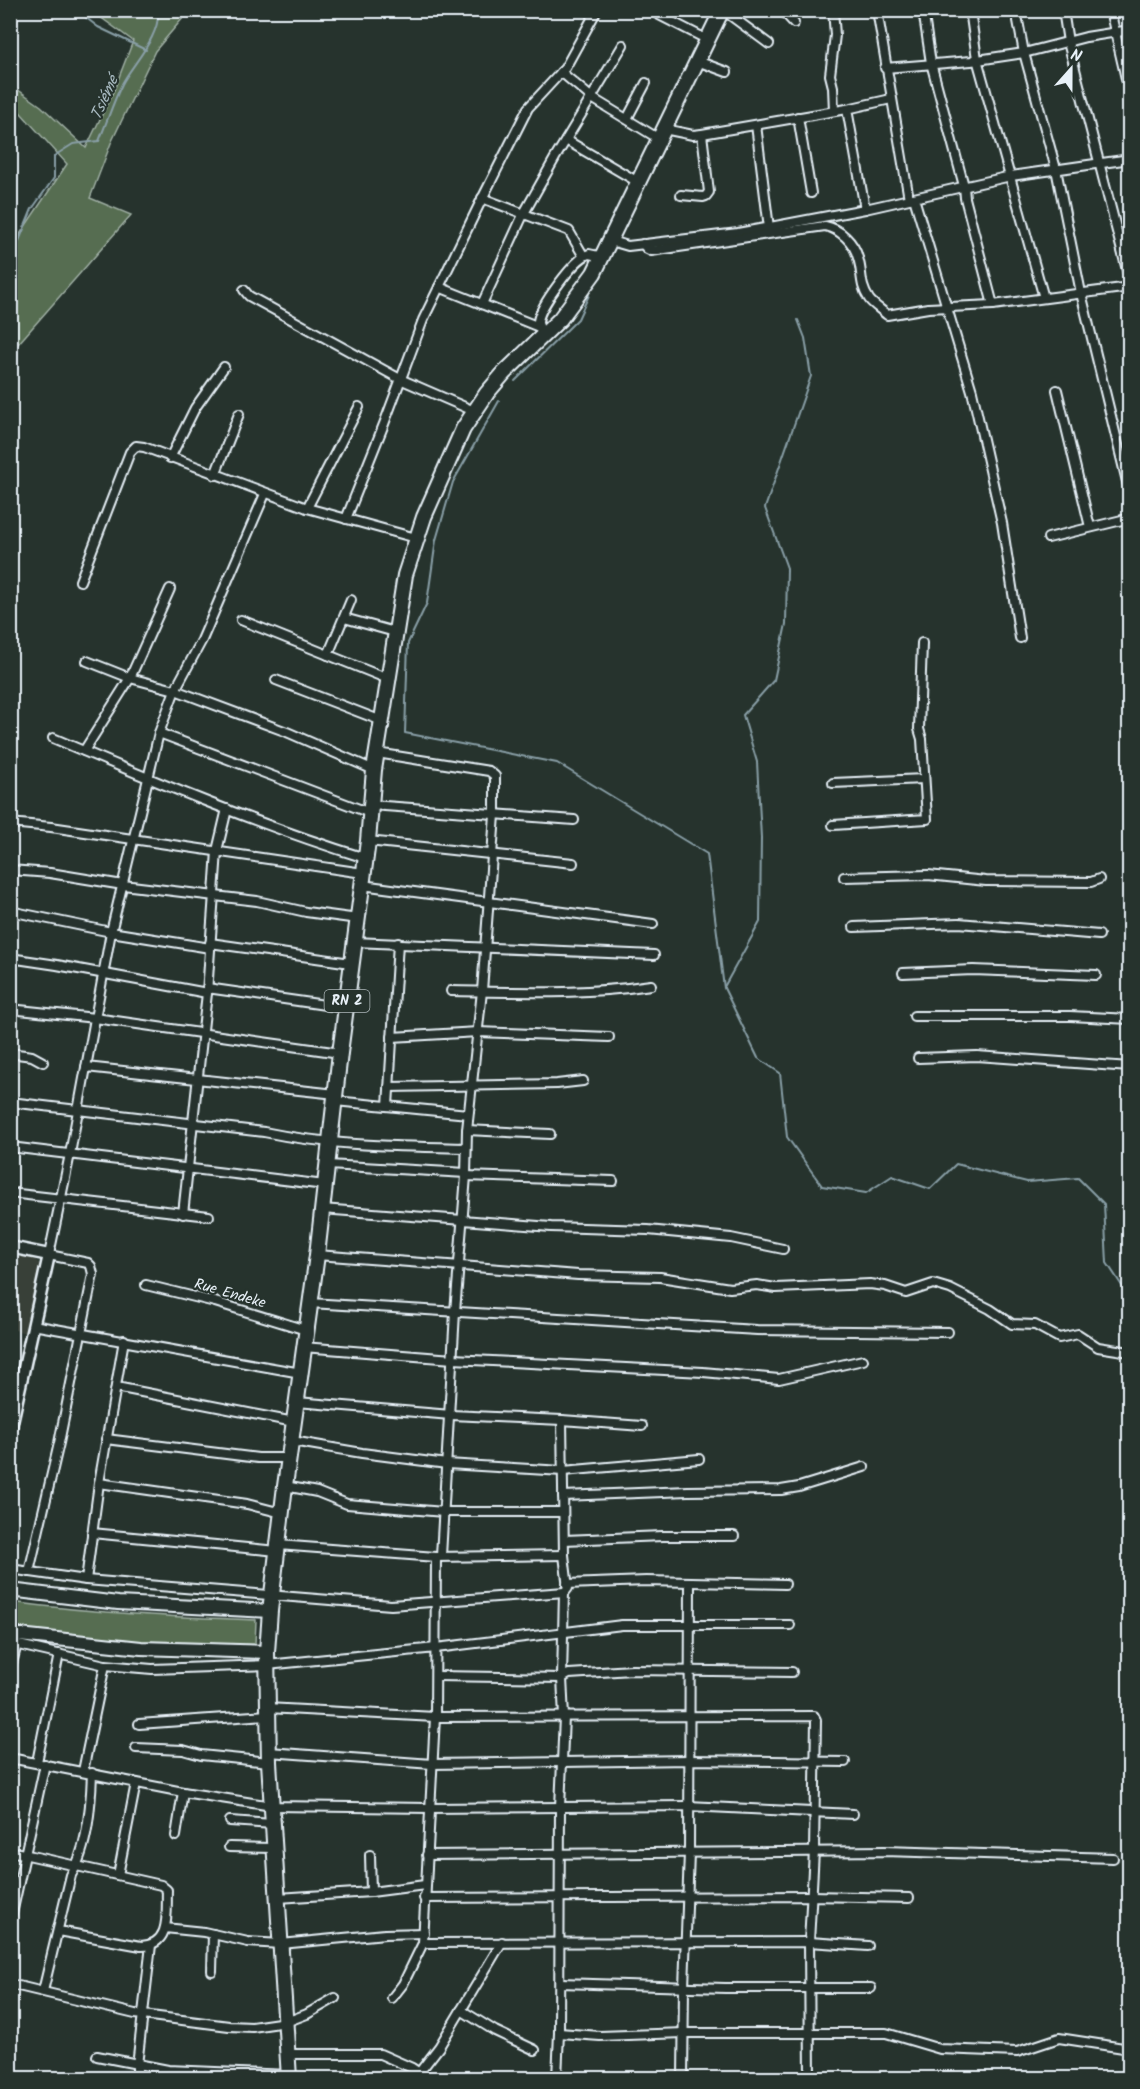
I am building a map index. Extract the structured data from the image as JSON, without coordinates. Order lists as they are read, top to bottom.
{
  "streets": {
    "highway": ["RN 2"],
    "street": ["Rue Endeke"]
  },
  "crossings": [
    ["RN 2", "Rue Endeke"]
  ],
  "water": ["Tsiémé"],
  "north": "top"
}
